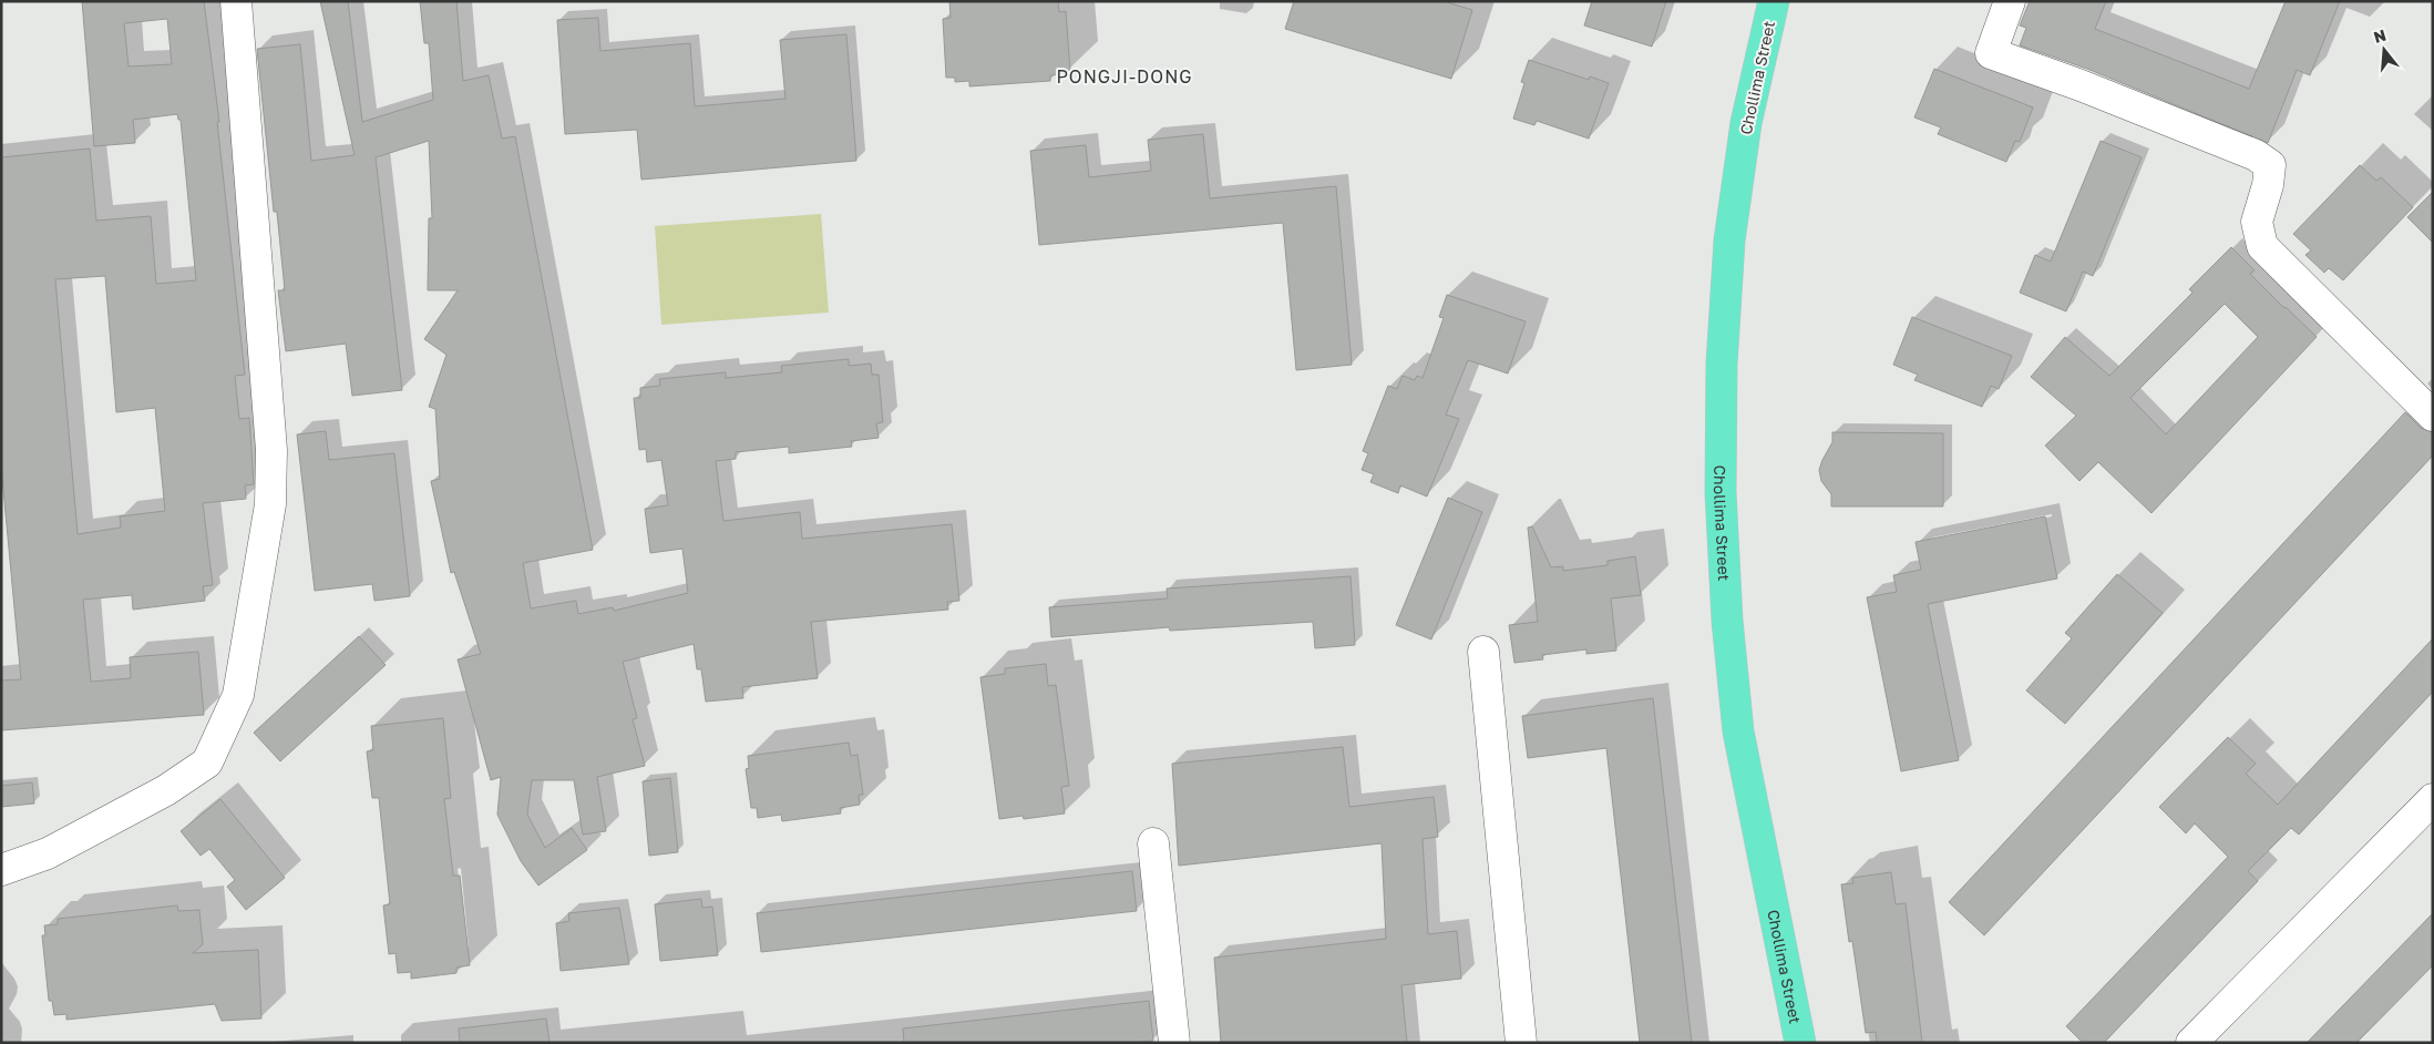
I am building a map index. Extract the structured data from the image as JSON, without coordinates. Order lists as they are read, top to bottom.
{
  "streets": {
    "highway": ["Chollima Street"]
  },
  "districts": ["PONGJI-DONG"],
  "north": "top"
}
